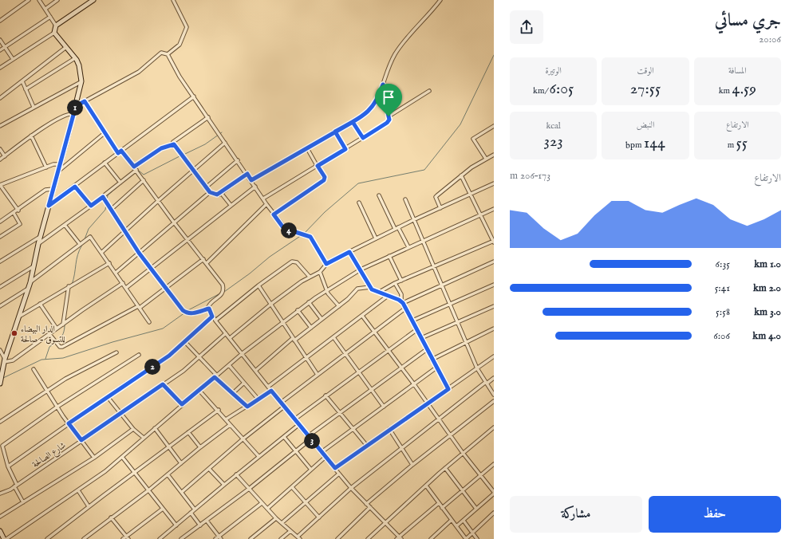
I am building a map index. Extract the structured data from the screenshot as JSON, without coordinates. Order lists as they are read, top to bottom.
{
  "streets": {
    "street": ["شارع الصالحة"]
  },
  "places": ["الدار البيضاء للتسوق - صالحة"],
  "page": {
    "heading": ["جري مسائي", "20:06"],
    "stats": [
      ["المسافة", "4.59 km"],
      ["الوقت", "27:55"],
      ["الوتيرة", "6:05 /km"],
      ["الارتفاع", "55 m"],
      ["النبض", "144 bpm"],
      ["kcal", "323"]
    ],
    "pins": [
      "1",
      "4",
      "2",
      "3"
    ],
    "chart": ["الارتفاع", "173–206 m"],
    "list": [
      {
        "name": "1.0 km",
        "note": "6:35"
      },
      {
        "name": "2.0 km",
        "note": "5:41"
      },
      {
        "name": "3.0 km",
        "note": "5:58"
      },
      {
        "name": "4.0 km",
        "note": "6:06"
      }
    ],
    "buttons": ["حفظ", "مشاركة"]
  }
}
